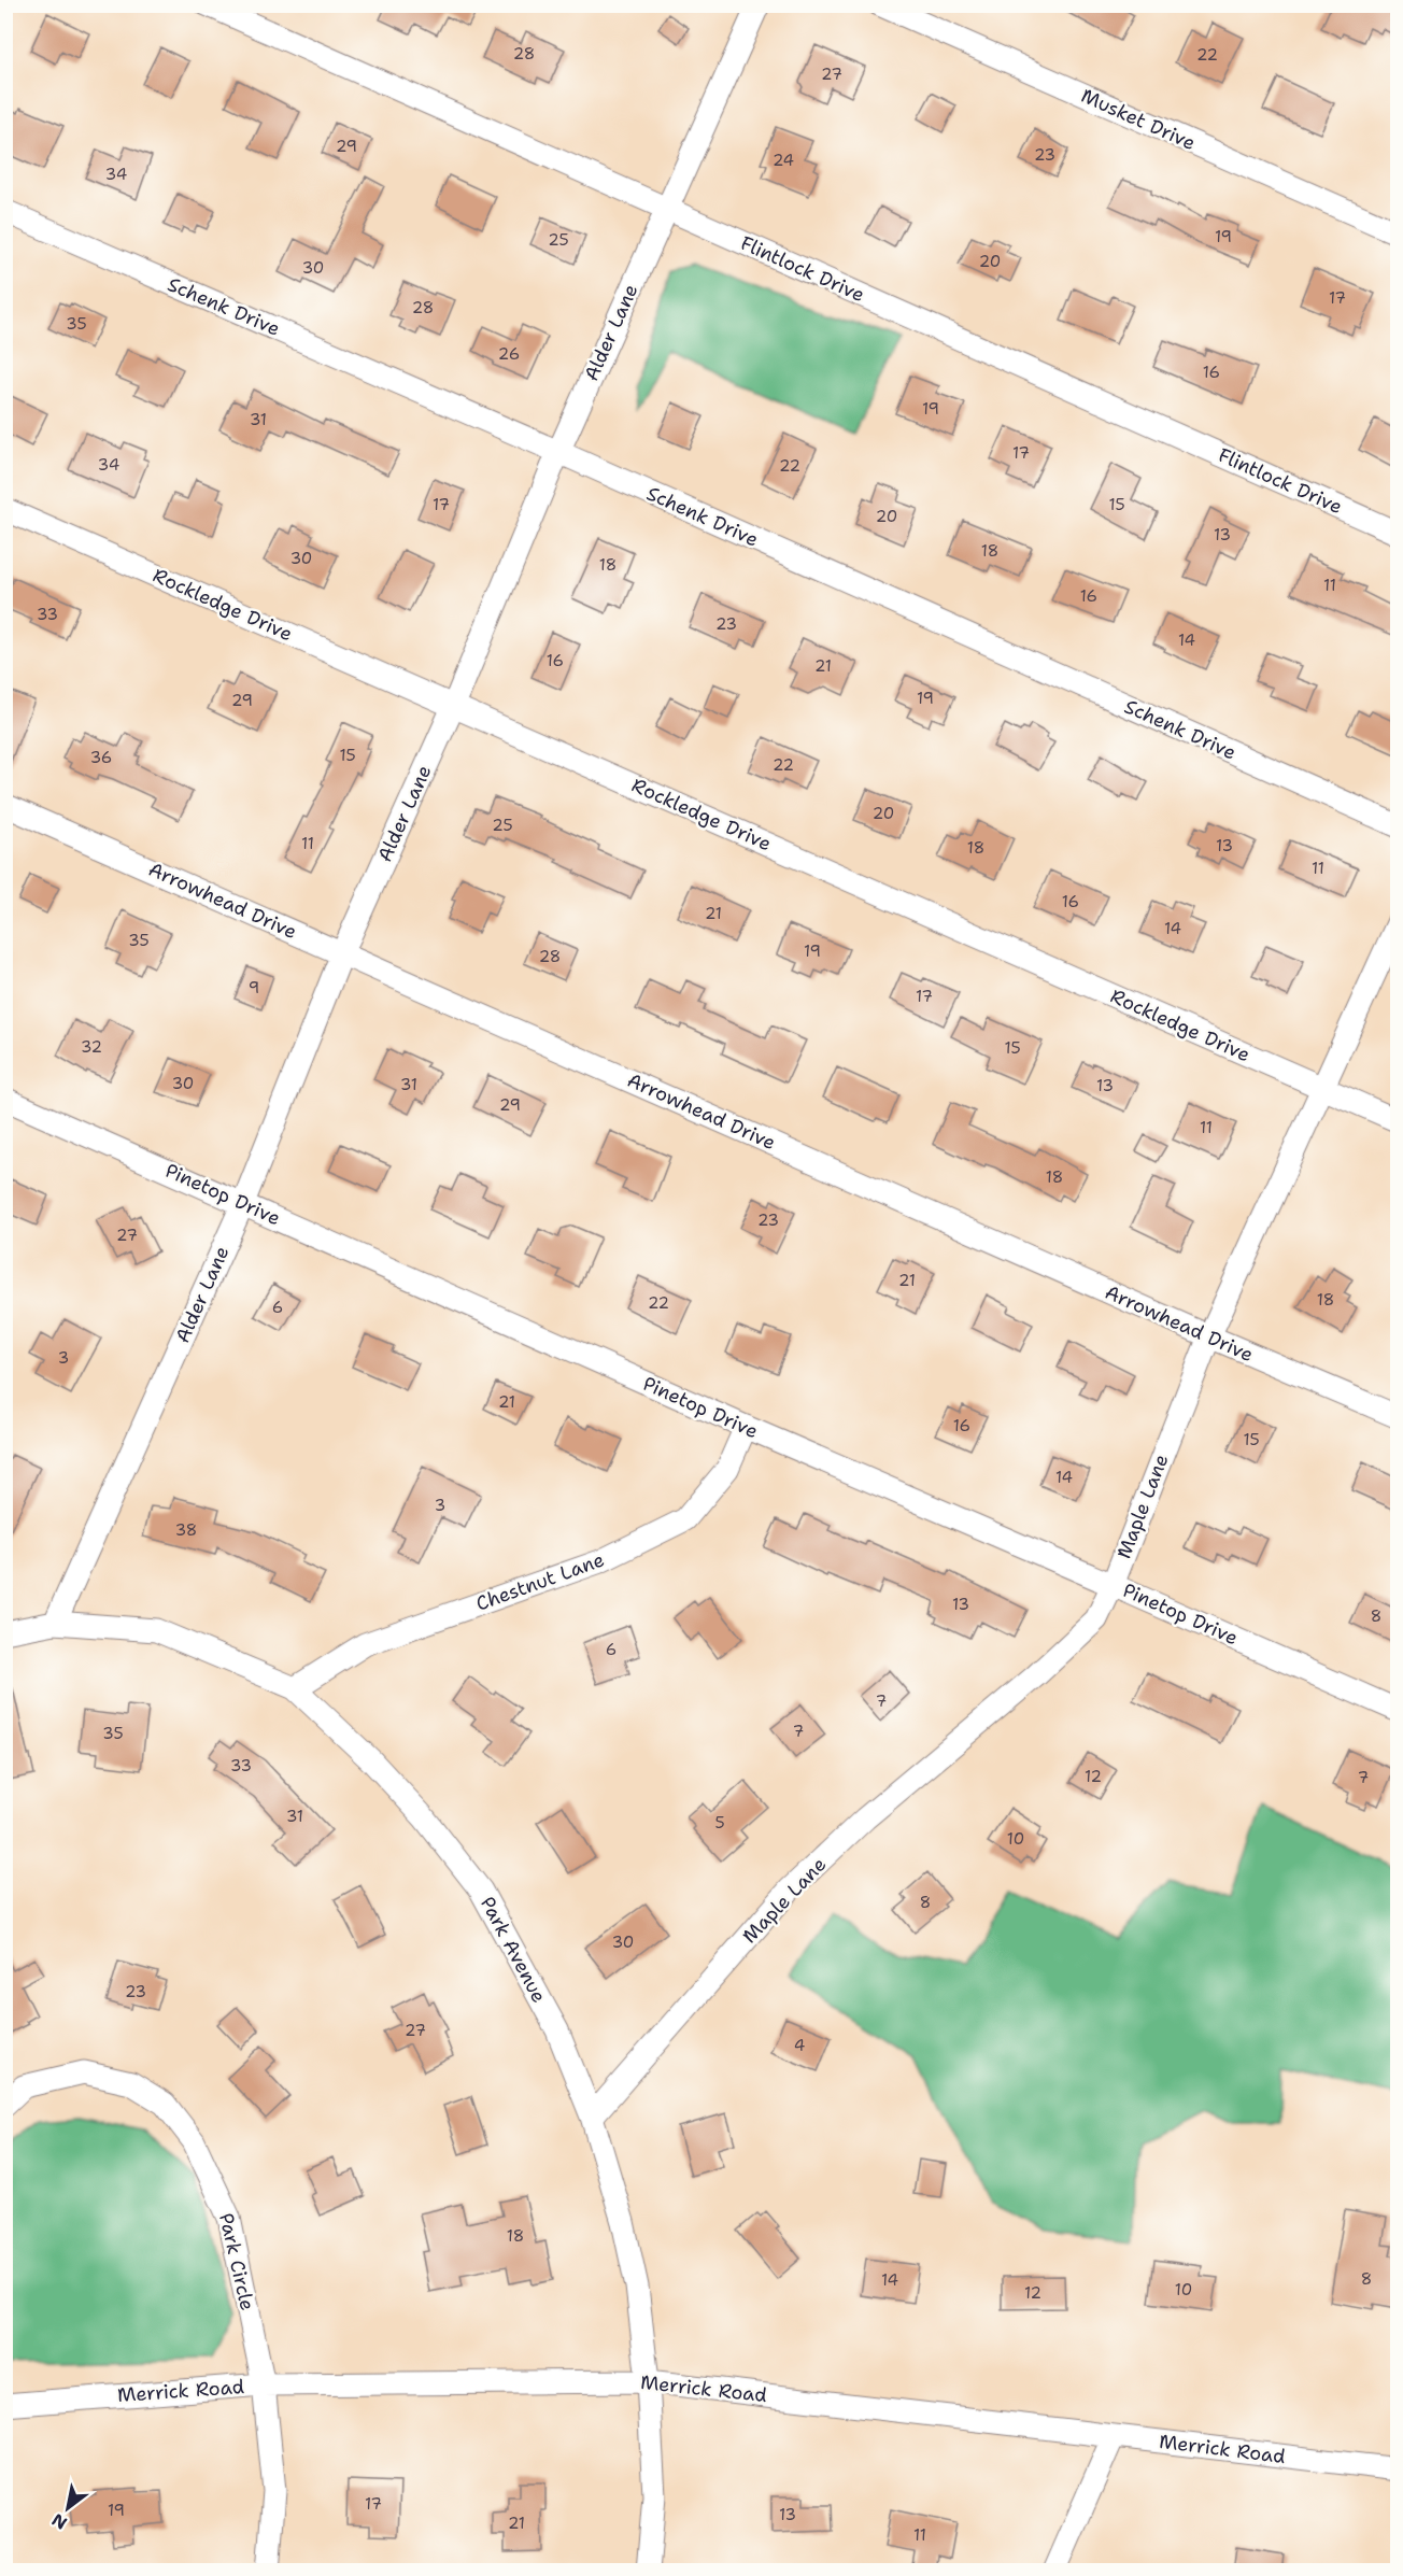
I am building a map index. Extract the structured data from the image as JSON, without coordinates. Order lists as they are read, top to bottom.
{
  "streets": {
    "street": [
      "Musket Drive",
      "Flintlock Drive",
      "Schenk Drive",
      "Alder Lane",
      "Rockledge Drive",
      "Arrowhead Drive",
      "Pinetop Drive",
      "Maple Lane",
      "Chestnut Lane",
      "Park Avenue",
      "Park Circle",
      "Merrick Road"
    ]
  },
  "crossings": [
    ["Flintlock Drive", "Alder Lane"],
    ["Schenk Drive", "Alder Lane"],
    ["Alder Lane", "Rockledge Drive"],
    ["Alder Lane", "Arrowhead Drive"],
    ["Alder Lane", "Pinetop Drive"],
    ["Alder Lane", "Park Avenue"],
    ["Rockledge Drive", "Maple Lane"],
    ["Arrowhead Drive", "Maple Lane"],
    ["Pinetop Drive", "Maple Lane"],
    ["Pinetop Drive", "Chestnut Lane"],
    ["Maple Lane", "Park Avenue"],
    ["Chestnut Lane", "Park Avenue"],
    ["Park Avenue", "Merrick Road"],
    ["Park Circle", "Merrick Road"]
  ],
  "house_numbers": [
    "28",
    "22",
    "27",
    "29",
    "23",
    "24",
    "34",
    "19",
    "25",
    "20",
    "30",
    "17",
    "28",
    "35",
    "26",
    "16",
    "19",
    "31",
    "17",
    "34",
    "22",
    "17",
    "15",
    "20",
    "13",
    "18",
    "30",
    "18",
    "11",
    "16",
    "33",
    "23",
    "14",
    "16",
    "21",
    "19",
    "29",
    "15",
    "36",
    "22",
    "20",
    "25",
    "11",
    "13",
    "18",
    "11",
    "16",
    "21",
    "14",
    "35",
    "19",
    "28",
    "9",
    "17",
    "32",
    "15",
    "30",
    "31",
    "13",
    "29",
    "11",
    "18",
    "23",
    "27",
    "21",
    "18",
    "22",
    "6",
    "3",
    "21",
    "16",
    "15",
    "14",
    "3",
    "38",
    "13",
    "8",
    "6",
    "7",
    "7",
    "35",
    "33",
    "12",
    "7",
    "31",
    "5",
    "10",
    "8",
    "30",
    "23",
    "27",
    "4",
    "18",
    "8",
    "14",
    "10",
    "12",
    "17",
    "19",
    "13",
    "21",
    "11"
  ],
  "north": "bottom left"
}
